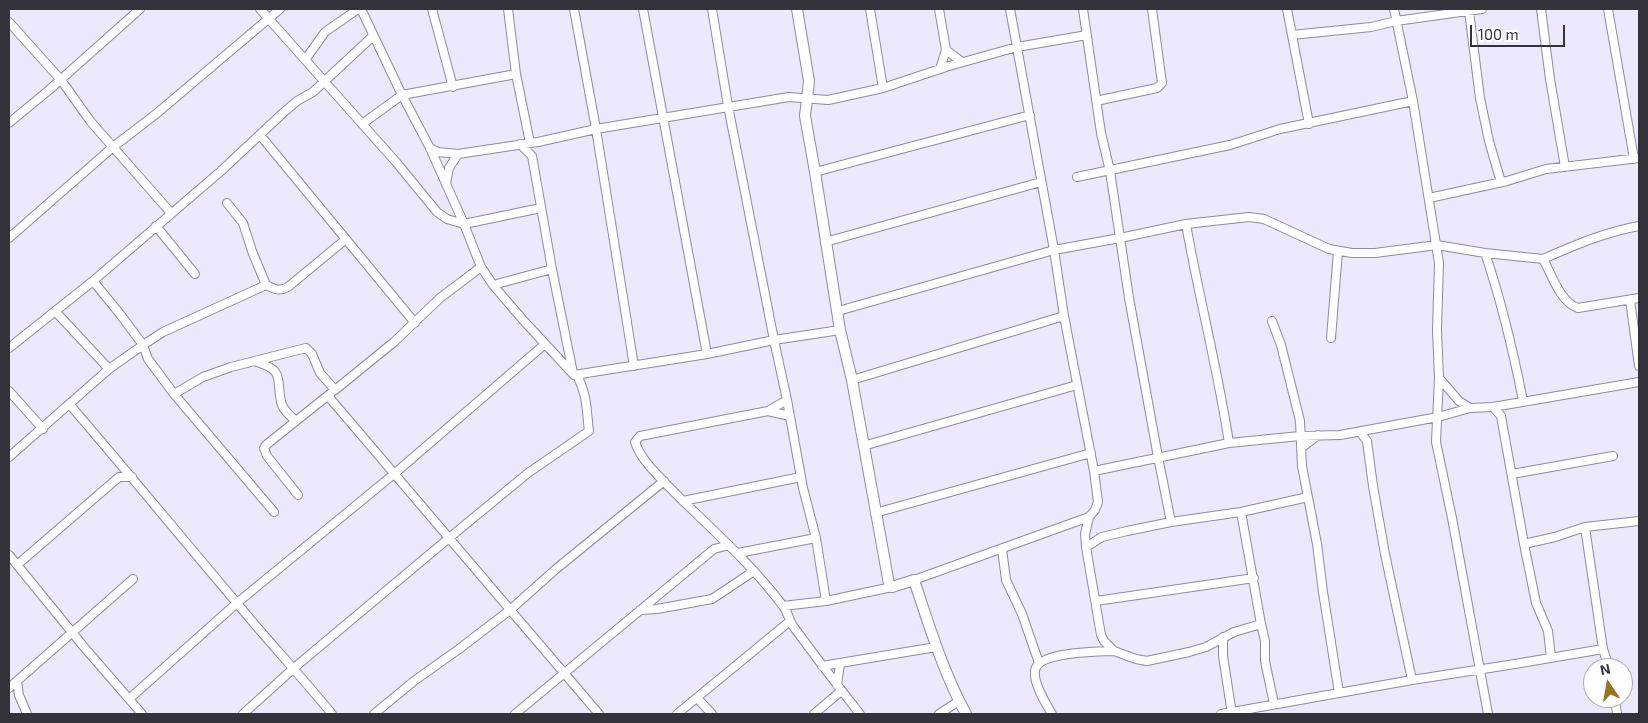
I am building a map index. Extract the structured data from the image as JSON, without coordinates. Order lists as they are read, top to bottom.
{
  "scale_bar": "100 m",
  "north": "top"
}
